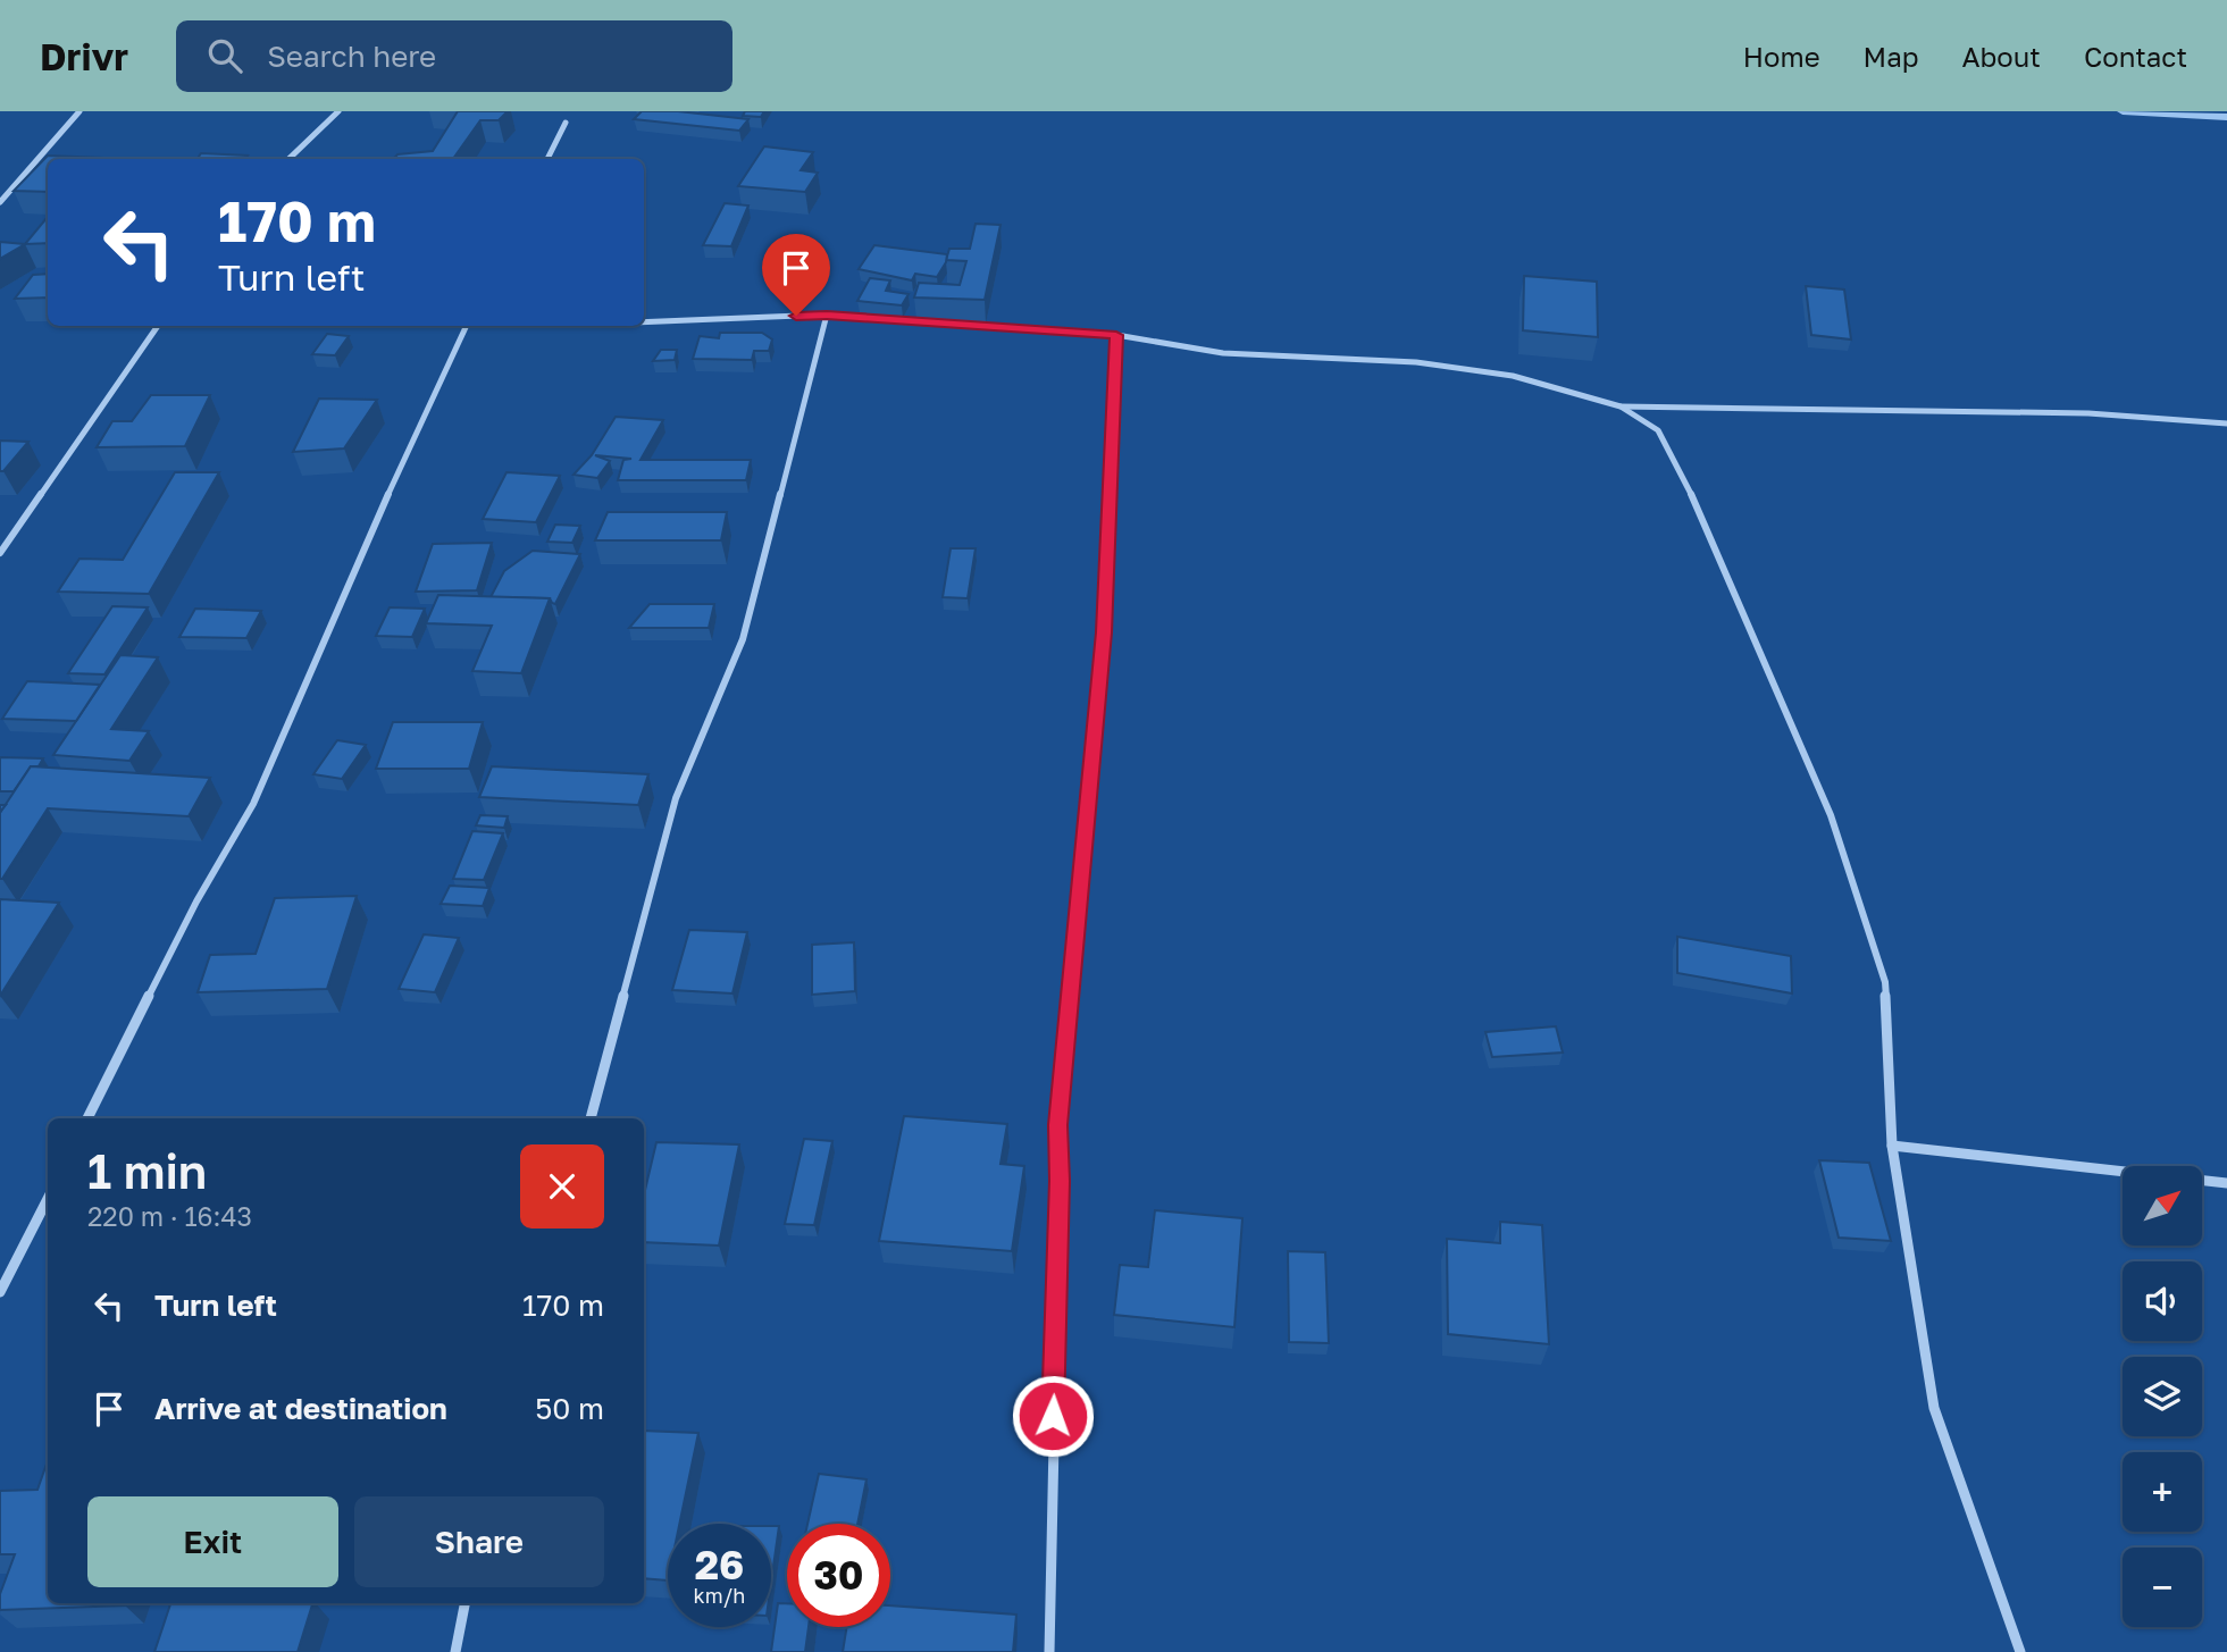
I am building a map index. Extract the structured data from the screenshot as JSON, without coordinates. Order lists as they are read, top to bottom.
{
  "north": "top right",
  "page": {
    "header": "Drivr",
    "search": "Search here",
    "nav": [
      "Home",
      "Map",
      "About",
      "Contact"
    ],
    "turn": ["170 m", "Turn left"],
    "heading": ["1 min", "220 m · 16:43"],
    "map_buttons": ["+", "−"],
    "list": [
      {
        "name": "Turn left",
        "value": "170 m"
      },
      {
        "name": "Arrive at destination",
        "value": "50 m"
      }
    ],
    "buttons": ["Exit", "Share"],
    "speed": "26 km/h",
    "limit": "30"
  }
}
